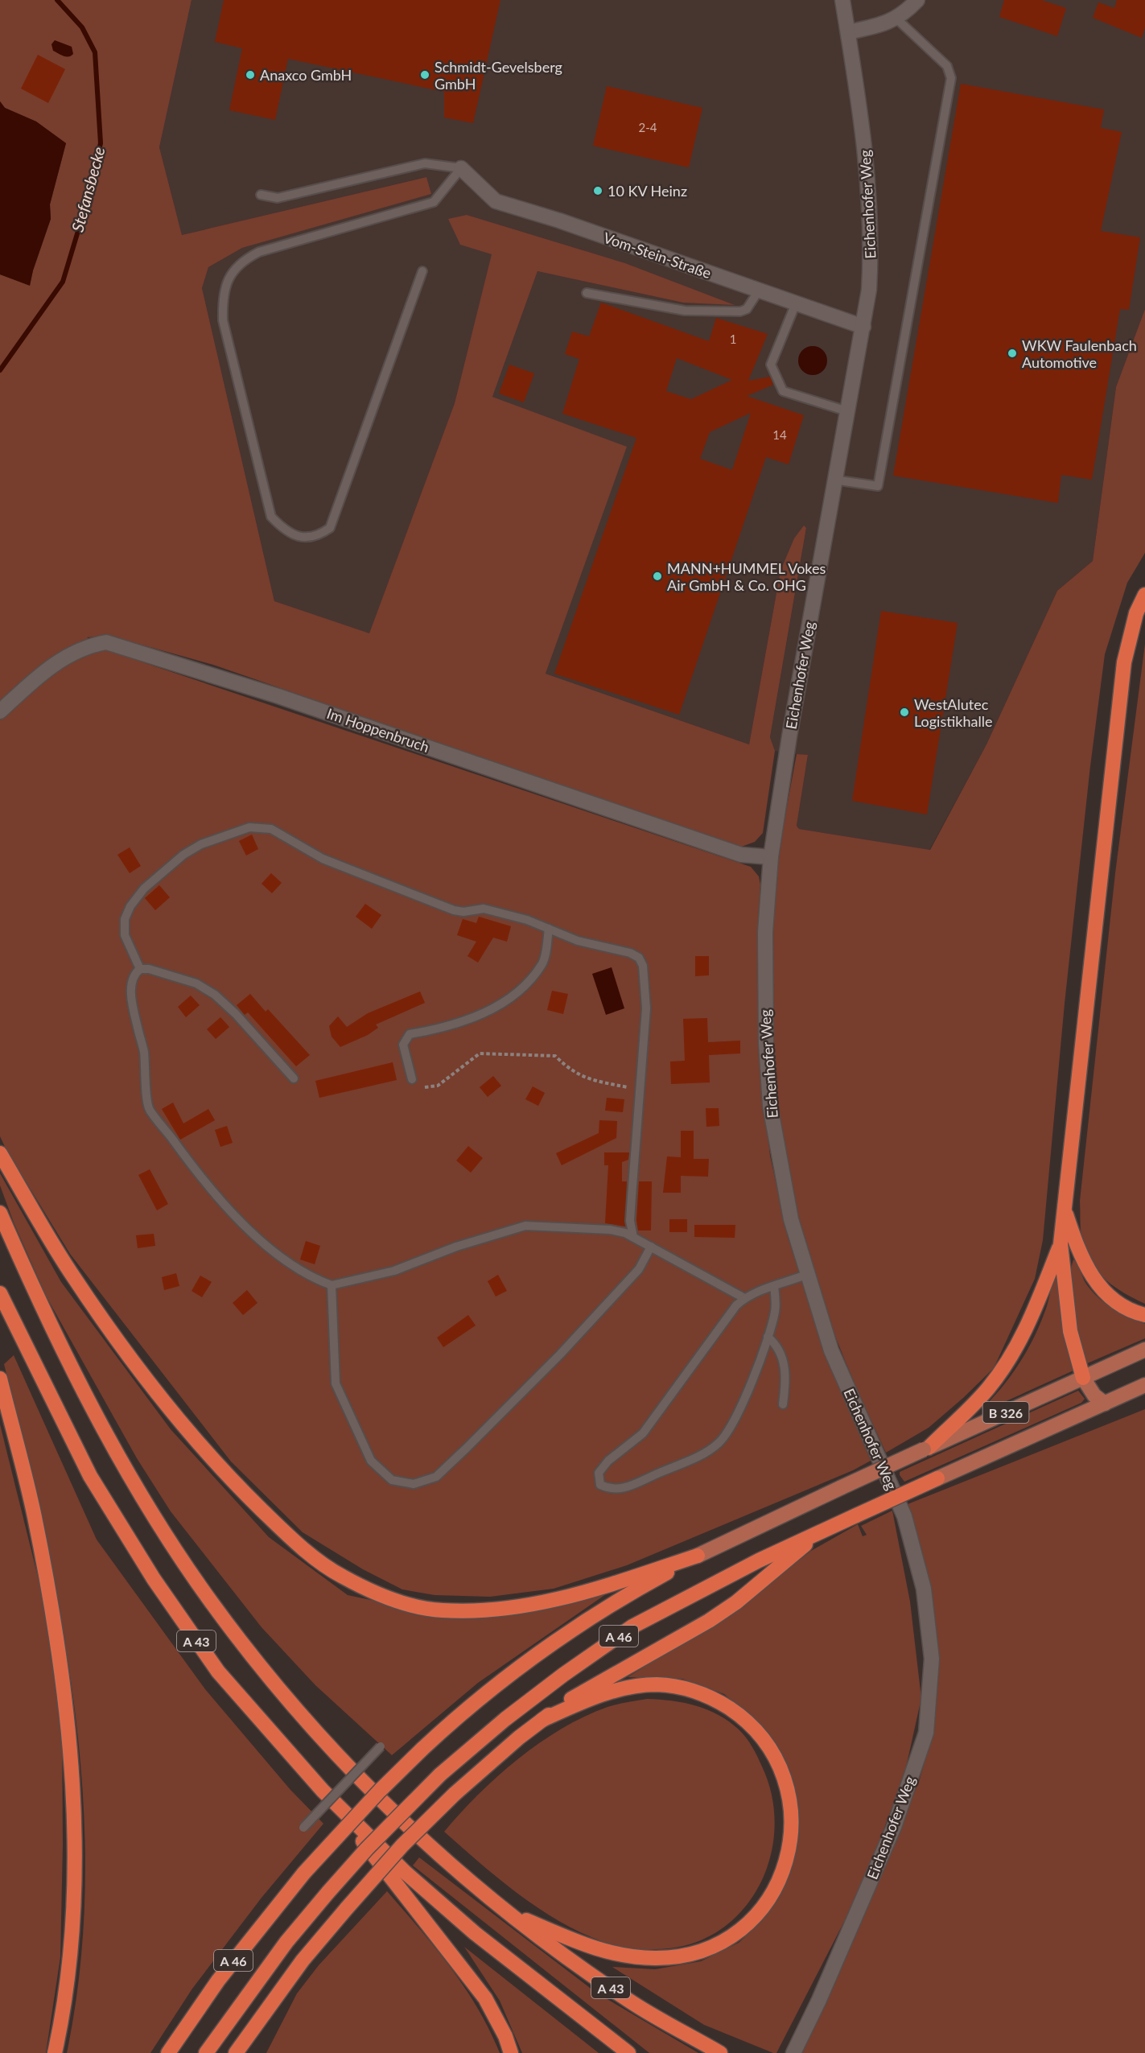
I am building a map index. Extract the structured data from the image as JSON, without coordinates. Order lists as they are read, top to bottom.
{
  "streets": {
    "highway": ["A 46", "A 43"],
    "main road": ["B 326"],
    "street": ["Eichenhofer Weg", "Vom-Stein-Straße", "Im Hoppenbruch"]
  },
  "crossings": [
    ["Eichenhofer Weg", "Vom-Stein-Straße"],
    ["Eichenhofer Weg", "Im Hoppenbruch"],
    ["B 326", "A 46"]
  ],
  "water": ["Stefansbecke"],
  "places": [
    "Anaxco GmbH",
    "Schmidt-Gevelsberg GmbH",
    "10 KV Heinz",
    "WKW Faulenbach Automotive",
    "MANN+HUMMEL Vokes Air GmbH & Co. OHG",
    "WestAlutec Logistikhalle"
  ],
  "house_numbers": ["2-4", "1", "14"]
}
